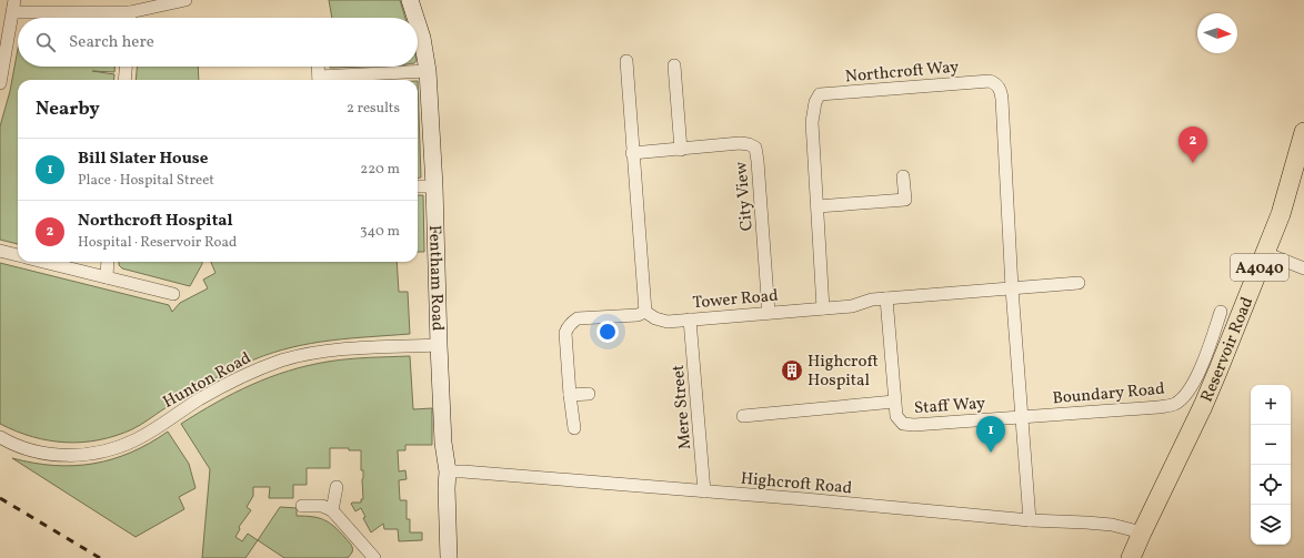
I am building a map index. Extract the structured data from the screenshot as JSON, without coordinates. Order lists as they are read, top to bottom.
{
  "streets": {
    "main road": ["A4040", "Reservoir Road"],
    "street": [
      "Northcroft Way",
      "City View",
      "Fentham Road",
      "Tower Road",
      "Hunton Road",
      "Boundary Road",
      "Staff Way",
      "Mere Street",
      "Highcroft Road"
    ]
  },
  "crossings": [
    ["Northcroft Way", "Tower Road"],
    ["City View", "Tower Road"],
    ["Fentham Road", "Hunton Road"],
    ["Fentham Road", "Highcroft Road"],
    ["Tower Road", "Staff Way"],
    ["Tower Road", "Mere Street"],
    ["Reservoir Road", "Highcroft Road"],
    ["Boundary Road", "Staff Way"],
    ["Mere Street", "Highcroft Road"]
  ],
  "places": {
    "building": ["Highcroft Hospital"]
  },
  "north": "right",
  "page": {
    "search": "Search here",
    "heading": ["Nearby", "2 results"],
    "pins": ["2", "1"],
    "list": [
      {
        "mark": "1",
        "name": "Bill Slater House",
        "note": "Place · Hospital Street",
        "value": "220 m"
      },
      {
        "mark": "2",
        "name": "Northcroft Hospital",
        "note": "Hospital · Reservoir Road",
        "value": "340 m"
      }
    ],
    "map_buttons": ["+", "−"]
  }
}
